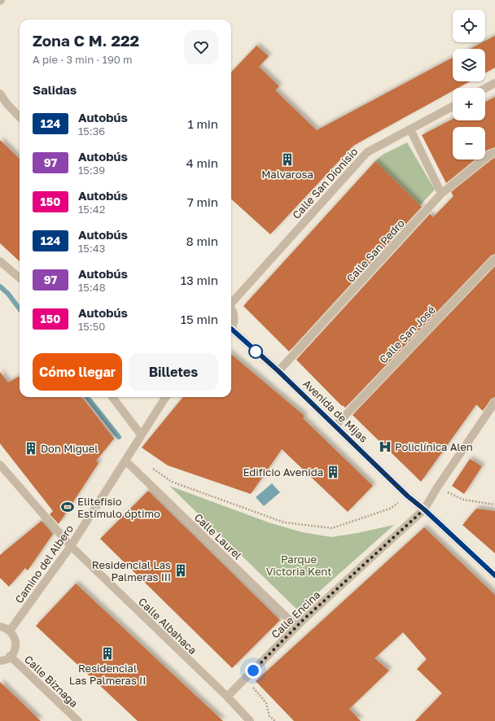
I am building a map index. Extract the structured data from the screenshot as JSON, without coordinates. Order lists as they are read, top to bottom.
{
  "streets": {
    "street": [
      "Calle San Dionisio",
      "Calle San Pedro",
      "Calle San José",
      "Avenida de Mijas",
      "Calle Laurel",
      "Camino del Albero",
      "Calle Encina",
      "Calle Albahaca",
      "Calle Biznaga"
    ]
  },
  "crossings": [
    ["Calle San Pedro", "Avenida de Mijas"],
    ["Calle San José", "Avenida de Mijas"],
    ["Avenida de Mijas", "Calle Encina"],
    ["Calle Laurel", "Camino del Albero"],
    ["Calle Laurel", "Calle Encina"],
    ["Camino del Albero", "Calle Albahaca"],
    ["Calle Encina", "Calle Albahaca"]
  ],
  "parks": ["Parque Victoria Kent"],
  "places": {
    "building": [
      "Malvarosa",
      "Don Miguel",
      "Edificio Avenida",
      "Residencial Las Palmeras III",
      "Residencial Las Palmeras II"
    ],
    "hospital": ["Policlínica Alen"],
    "sports": ["Elitefisio Estímulo óptimo"]
  },
  "lines": ["bus line 124"],
  "page": {
    "map_buttons": ["+", "−"],
    "heading": [
      ["Zona C M. 222", "A pie · 3 min · 190 m"],
      "Salidas"
    ],
    "list": [
      {
        "mark": "124",
        "name": "Autobús",
        "note": "15:36",
        "value": "1 min"
      },
      {
        "mark": "97",
        "name": "Autobús",
        "note": "15:39",
        "value": "4 min"
      },
      {
        "mark": "150",
        "name": "Autobús",
        "note": "15:42",
        "value": "7 min"
      },
      {
        "mark": "124",
        "name": "Autobús",
        "note": "15:43",
        "value": "8 min"
      },
      {
        "mark": "97",
        "name": "Autobús",
        "note": "15:48",
        "value": "13 min"
      },
      {
        "mark": "150",
        "name": "Autobús",
        "note": "15:50",
        "value": "15 min"
      }
    ],
    "buttons": ["Cómo llegar", "Billetes"]
  }
}
